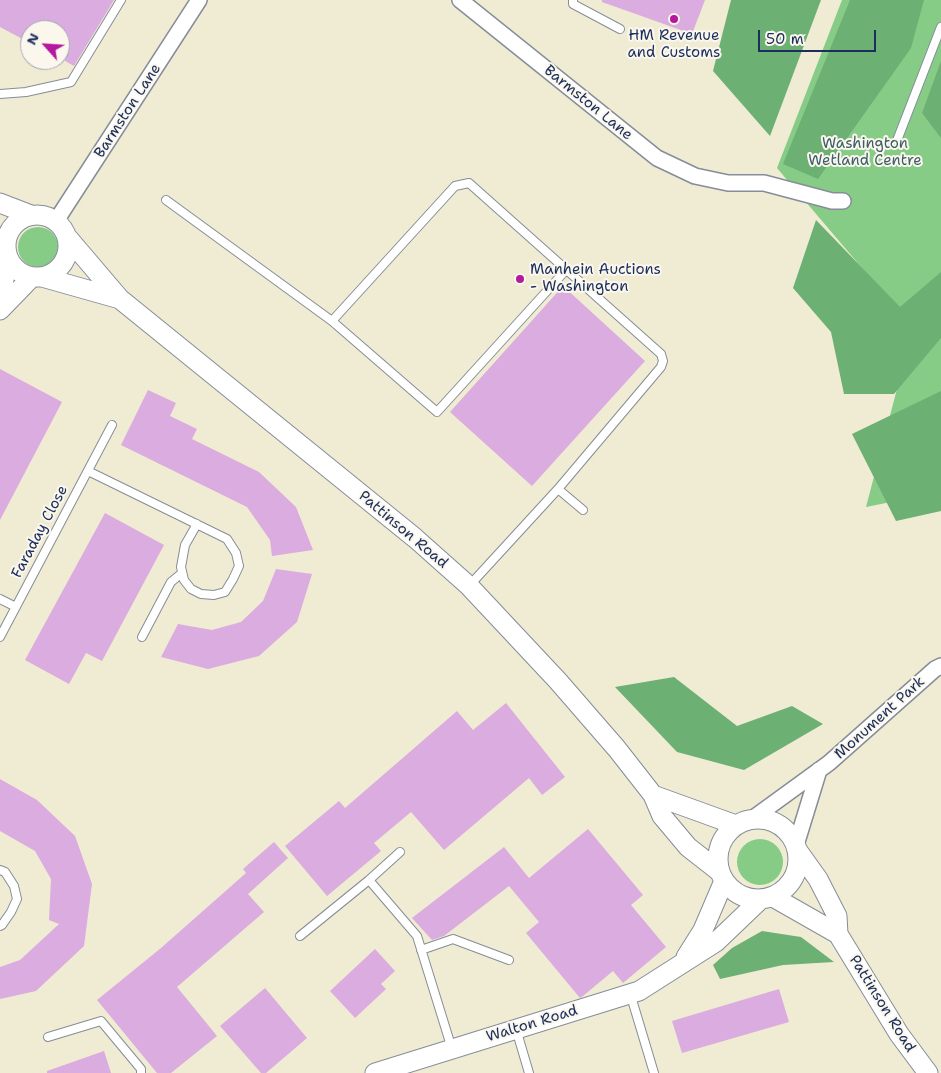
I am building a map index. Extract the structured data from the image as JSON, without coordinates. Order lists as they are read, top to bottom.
{
  "streets": {
    "street": [
      "Barmston Lane",
      "Pattinson Road",
      "Monument Park",
      "Walton Road"
    ],
    "lane": ["Faraday Close"]
  },
  "crossings": [
    ["Barmston Lane", "Pattinson Road"],
    ["Pattinson Road", "Monument Park"],
    ["Pattinson Road", "Walton Road"],
    ["Monument Park", "Walton Road"]
  ],
  "parks": ["Washington Wetland Centre"],
  "places": ["HM Revenue and Customs", "Manhein Auctions - Washington"],
  "scale_bar": "50 m",
  "north": "top left"
}
